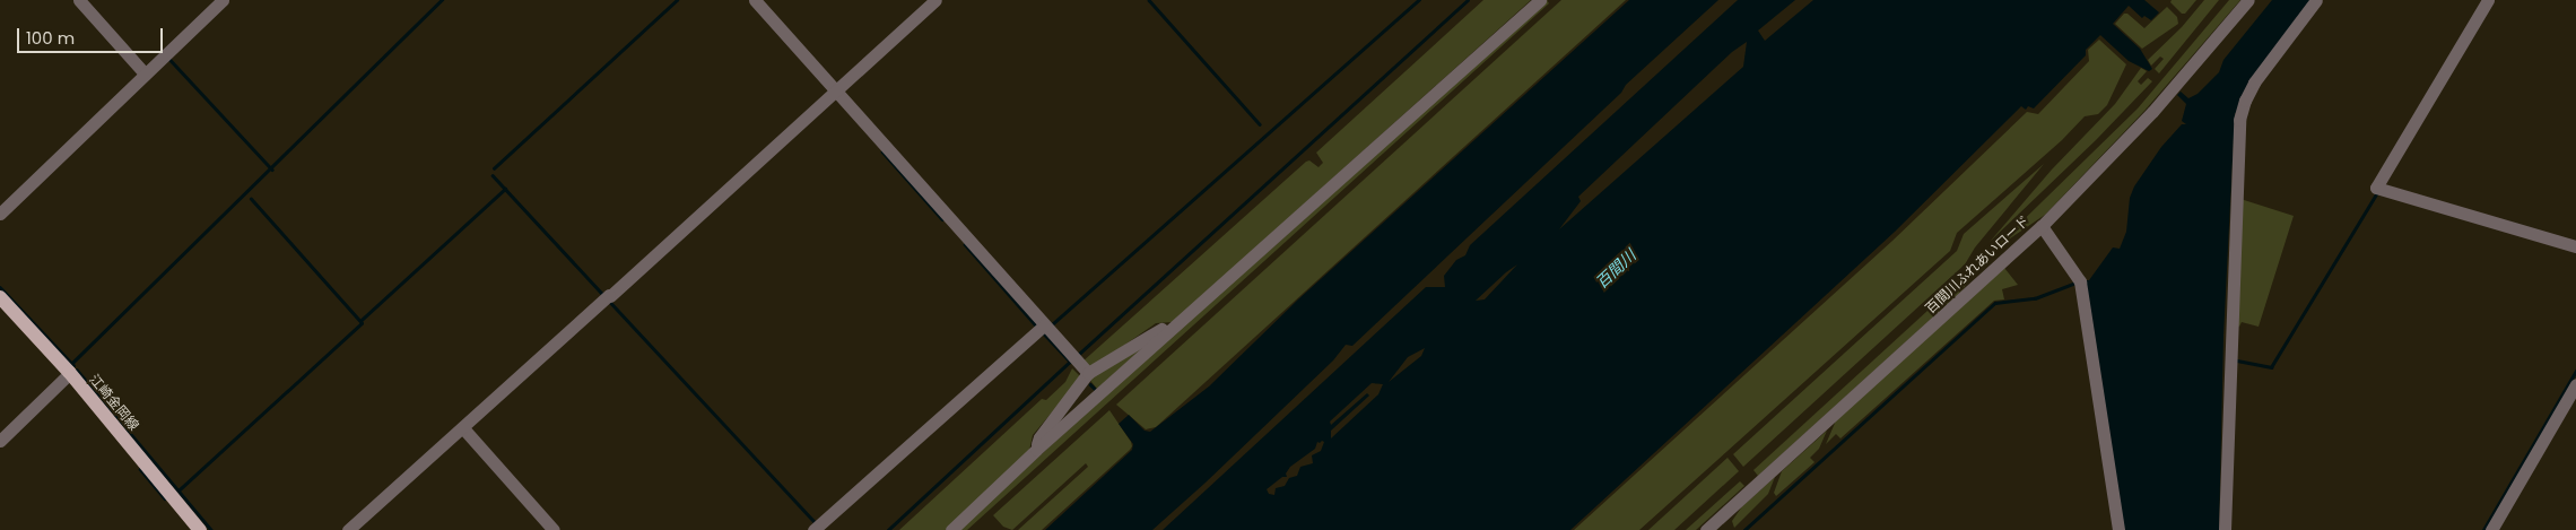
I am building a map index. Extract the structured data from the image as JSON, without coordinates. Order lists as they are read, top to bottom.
{
  "streets": {
    "main road": ["江崎金岡線"],
    "street": ["百間川ふれあいロード"]
  },
  "water": ["百間川"],
  "scale_bar": "100 m"
}
